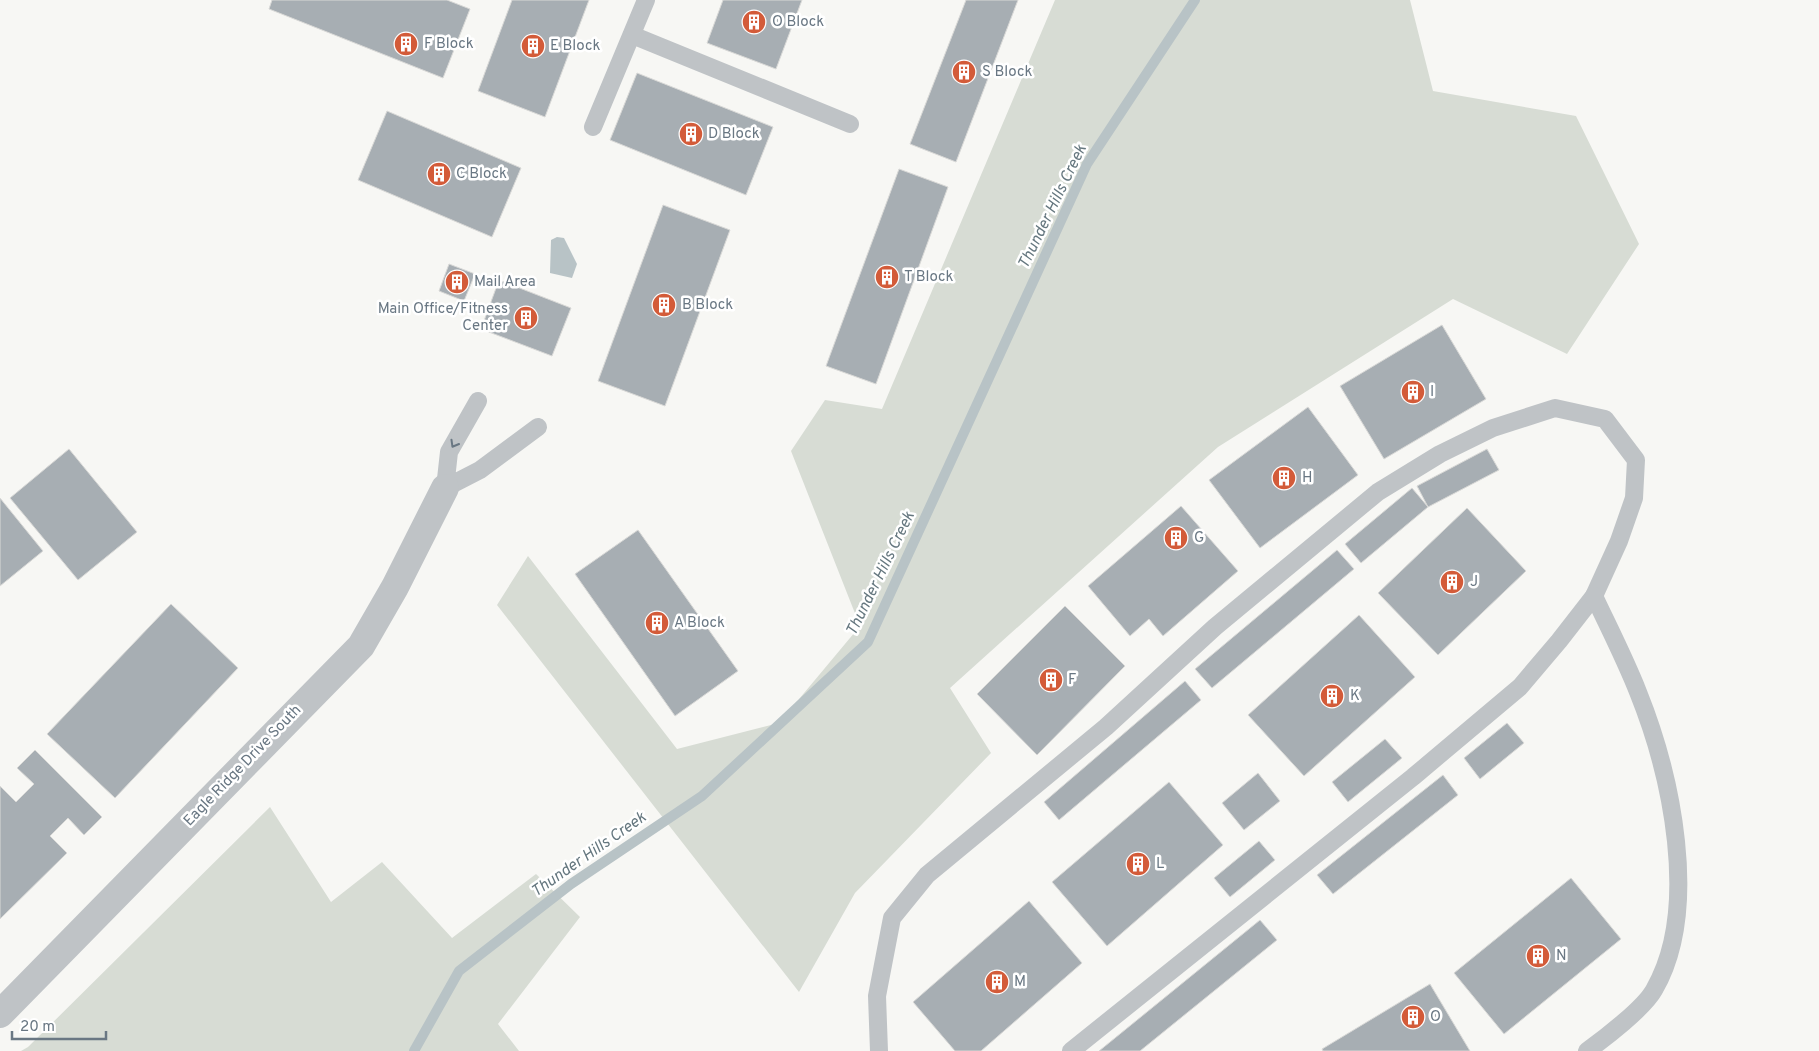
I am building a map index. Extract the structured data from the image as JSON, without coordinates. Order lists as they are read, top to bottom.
{
  "streets": {
    "street": ["Eagle Ridge Drive South"]
  },
  "water": ["Thunder Hills Creek"],
  "places": {
    "building": [
      "O Block",
      "F Block",
      "E Block",
      "S Block",
      "D Block",
      "C Block",
      "T Block",
      "Mail Area",
      "B Block",
      "Main Office/Fitness Center",
      "I",
      "H",
      "G",
      "J",
      "A Block",
      "F",
      "K",
      "L",
      "N",
      "M",
      "O"
    ]
  },
  "scale_bar": "20 m"
}
